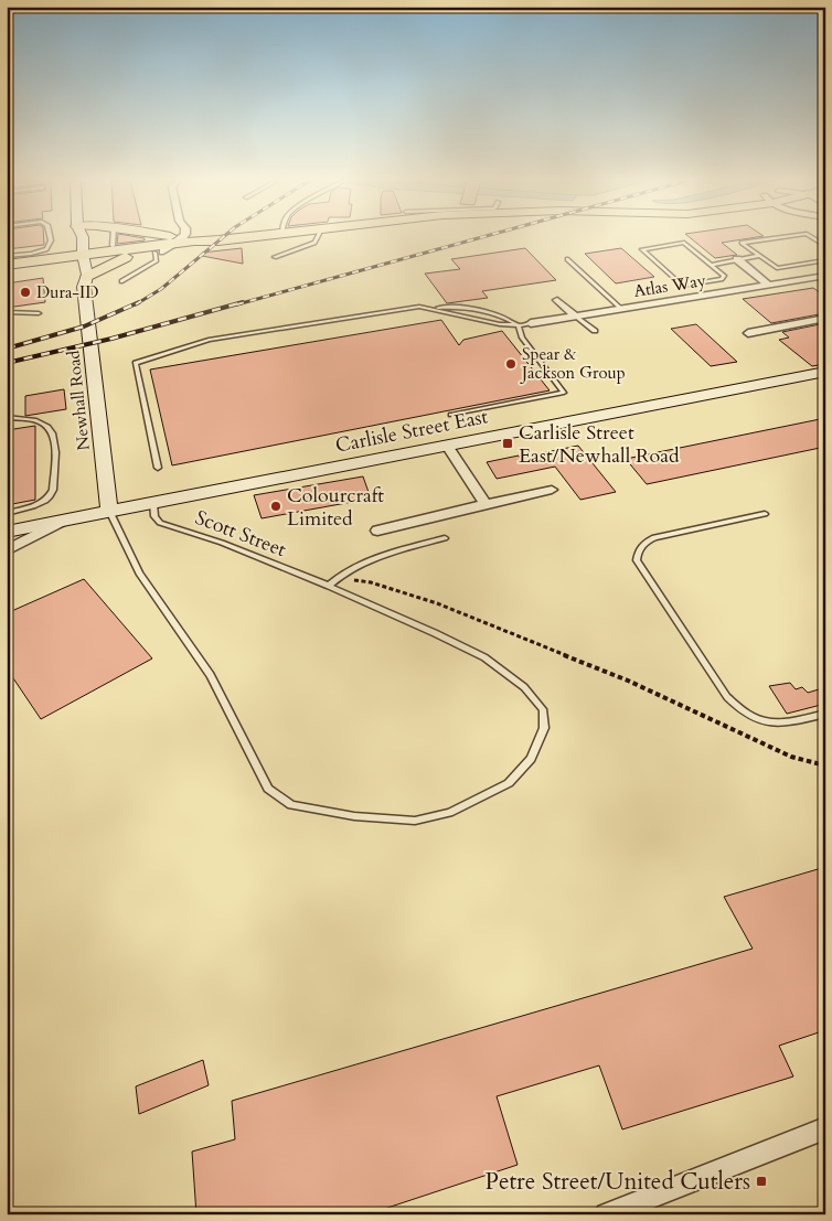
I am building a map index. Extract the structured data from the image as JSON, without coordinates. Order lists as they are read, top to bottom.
{
  "streets": {
    "main road": ["Newhall Road", "Carlisle Street East"],
    "street": ["Atlas Way"],
    "lane": ["Scott Street"]
  },
  "crossings": [
    ["Newhall Road", "Carlisle Street East"],
    ["Carlisle Street East", "Scott Street"]
  ],
  "places": {
    "other": ["Dura-ID", "Spear & Jackson Group", "Colourcraft Limited"],
    "transit": ["Carlisle Street East/Newhall Road", "Petre Street/United Cutlers"]
  }
}
